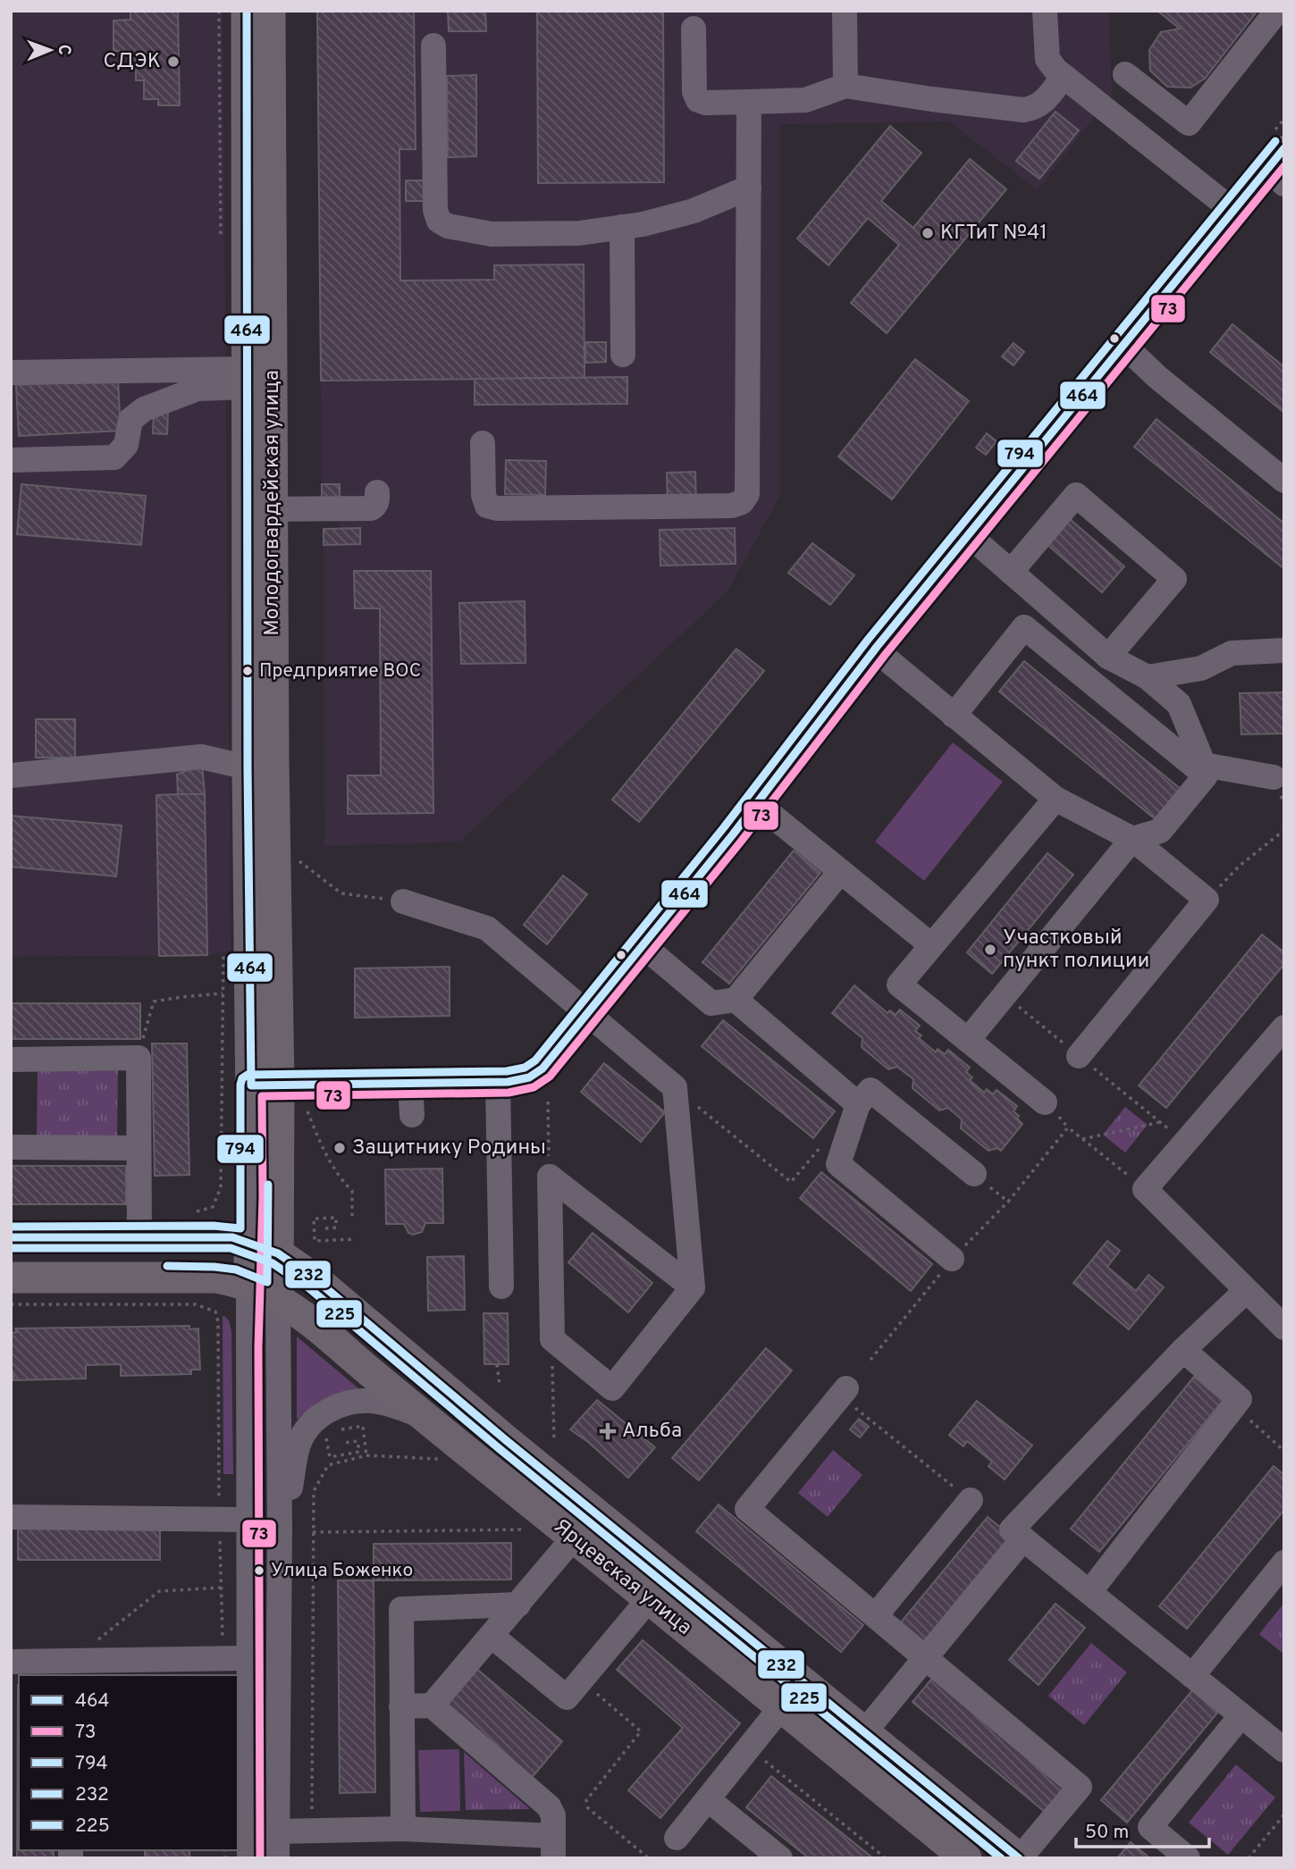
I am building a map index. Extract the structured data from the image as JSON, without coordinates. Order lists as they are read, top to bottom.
{
  "streets": {
    "main road": ["Молодогвардейская улица", "Ярцевская улица"]
  },
  "crossings": [
    ["Молодогвардейская улица", "Ярцевская улица"]
  ],
  "places": {
    "other": [
      "СДЭК",
      "КГТиТ №41",
      "Предприятие ВОС",
      "Участковый пункт полиции",
      "Защитнику Родины",
      "Улица Боженко"
    ],
    "health": ["Альба"]
  },
  "lines": [
    "transit line 464",
    "transit line 794",
    "transit line 73",
    "transit line 232",
    "transit line 225"
  ],
  "legend": [
    "464",
    "73",
    "794",
    "232",
    "225"
  ],
  "scale_bar": "50 m",
  "north": "right"
}
